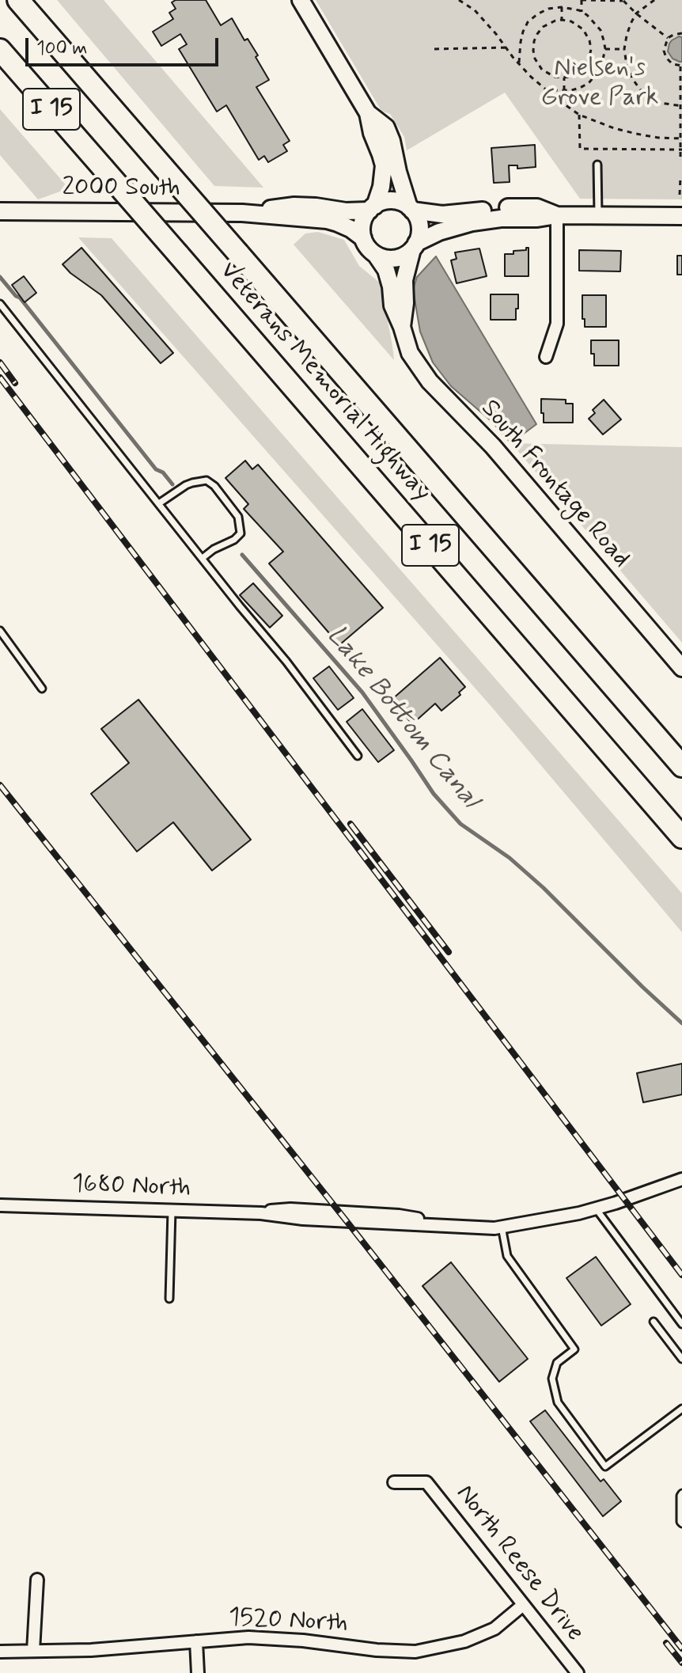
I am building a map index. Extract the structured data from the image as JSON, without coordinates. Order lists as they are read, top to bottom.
{
  "streets": {
    "highway": ["I 15", "Veterans Memorial Highway"],
    "street": [
      "2000 South",
      "South Frontage Road",
      "1680 North",
      "North Reese Drive",
      "1520 North"
    ]
  },
  "crossings": [
    ["North Reese Drive", "1520 North"]
  ],
  "water": ["Lake Bottom Canal"],
  "parks": ["Nielsen's Grove Park"],
  "scale_bar": "100 m"
}
